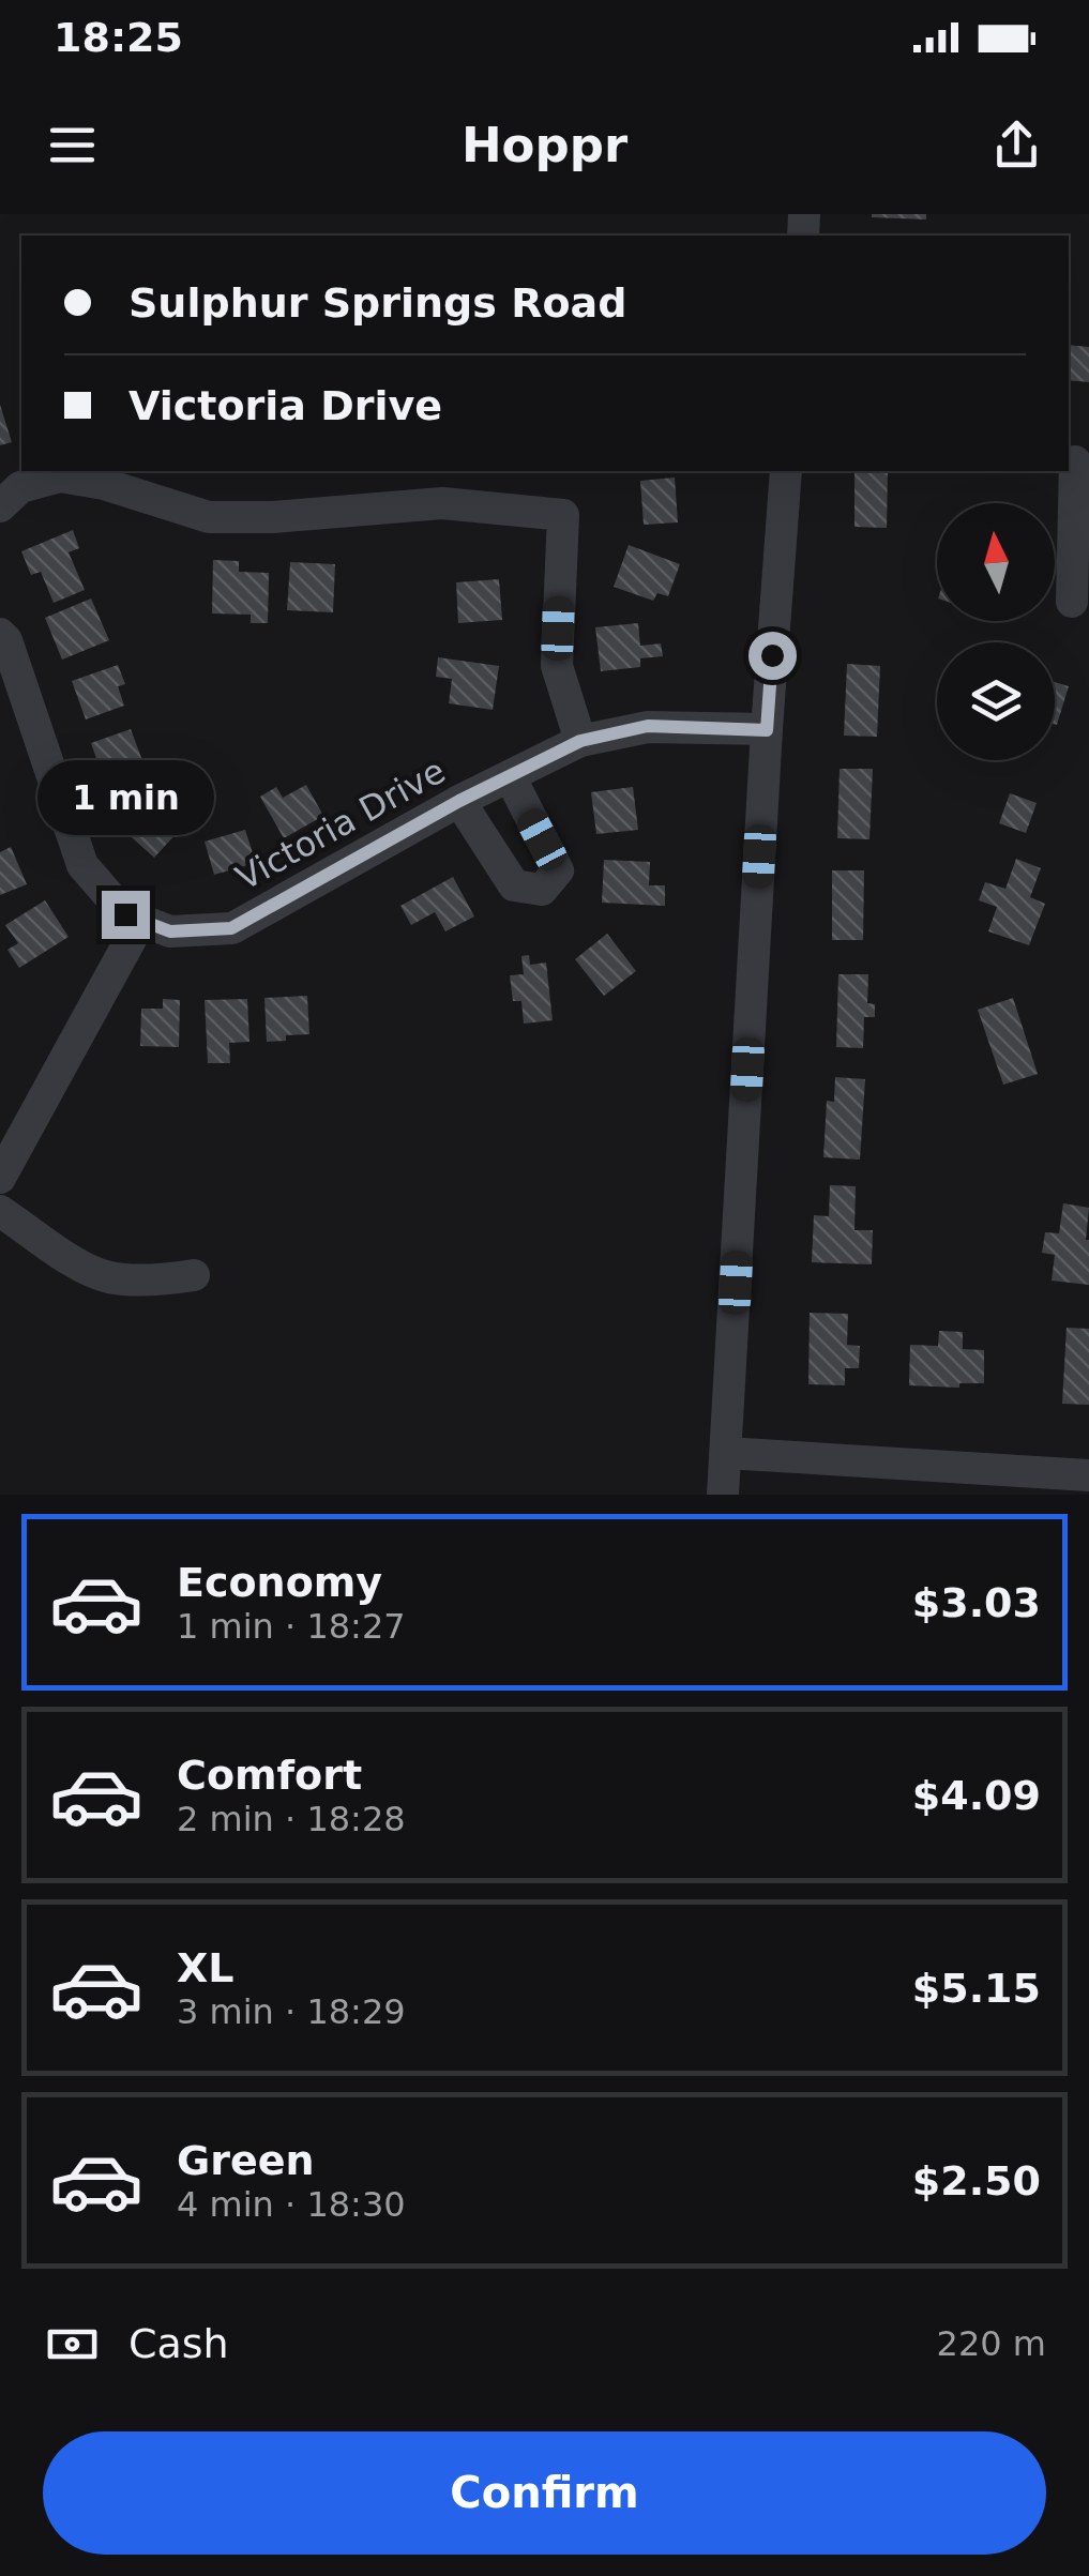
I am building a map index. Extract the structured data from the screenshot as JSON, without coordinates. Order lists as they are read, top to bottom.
{
  "streets": {
    "street": ["Victoria Drive"]
  },
  "north": "top",
  "page": {
    "status": "18:25",
    "header": "Hoppr",
    "banner": ["Sulphur Springs Road", "Victoria Drive"],
    "bubble": "1 min",
    "list": [
      {
        "name": "Economy",
        "note": "1 min · 18:27",
        "value": "$3.03"
      },
      {
        "name": "Comfort",
        "note": "2 min · 18:28",
        "value": "$4.09"
      },
      {
        "name": "XL",
        "note": "3 min · 18:29",
        "value": "$5.15"
      },
      {
        "name": "Green",
        "note": "4 min · 18:30",
        "value": "$2.50"
      }
    ],
    "pay": ["Cash", "220 m"],
    "buttons": "Confirm"
  }
}
